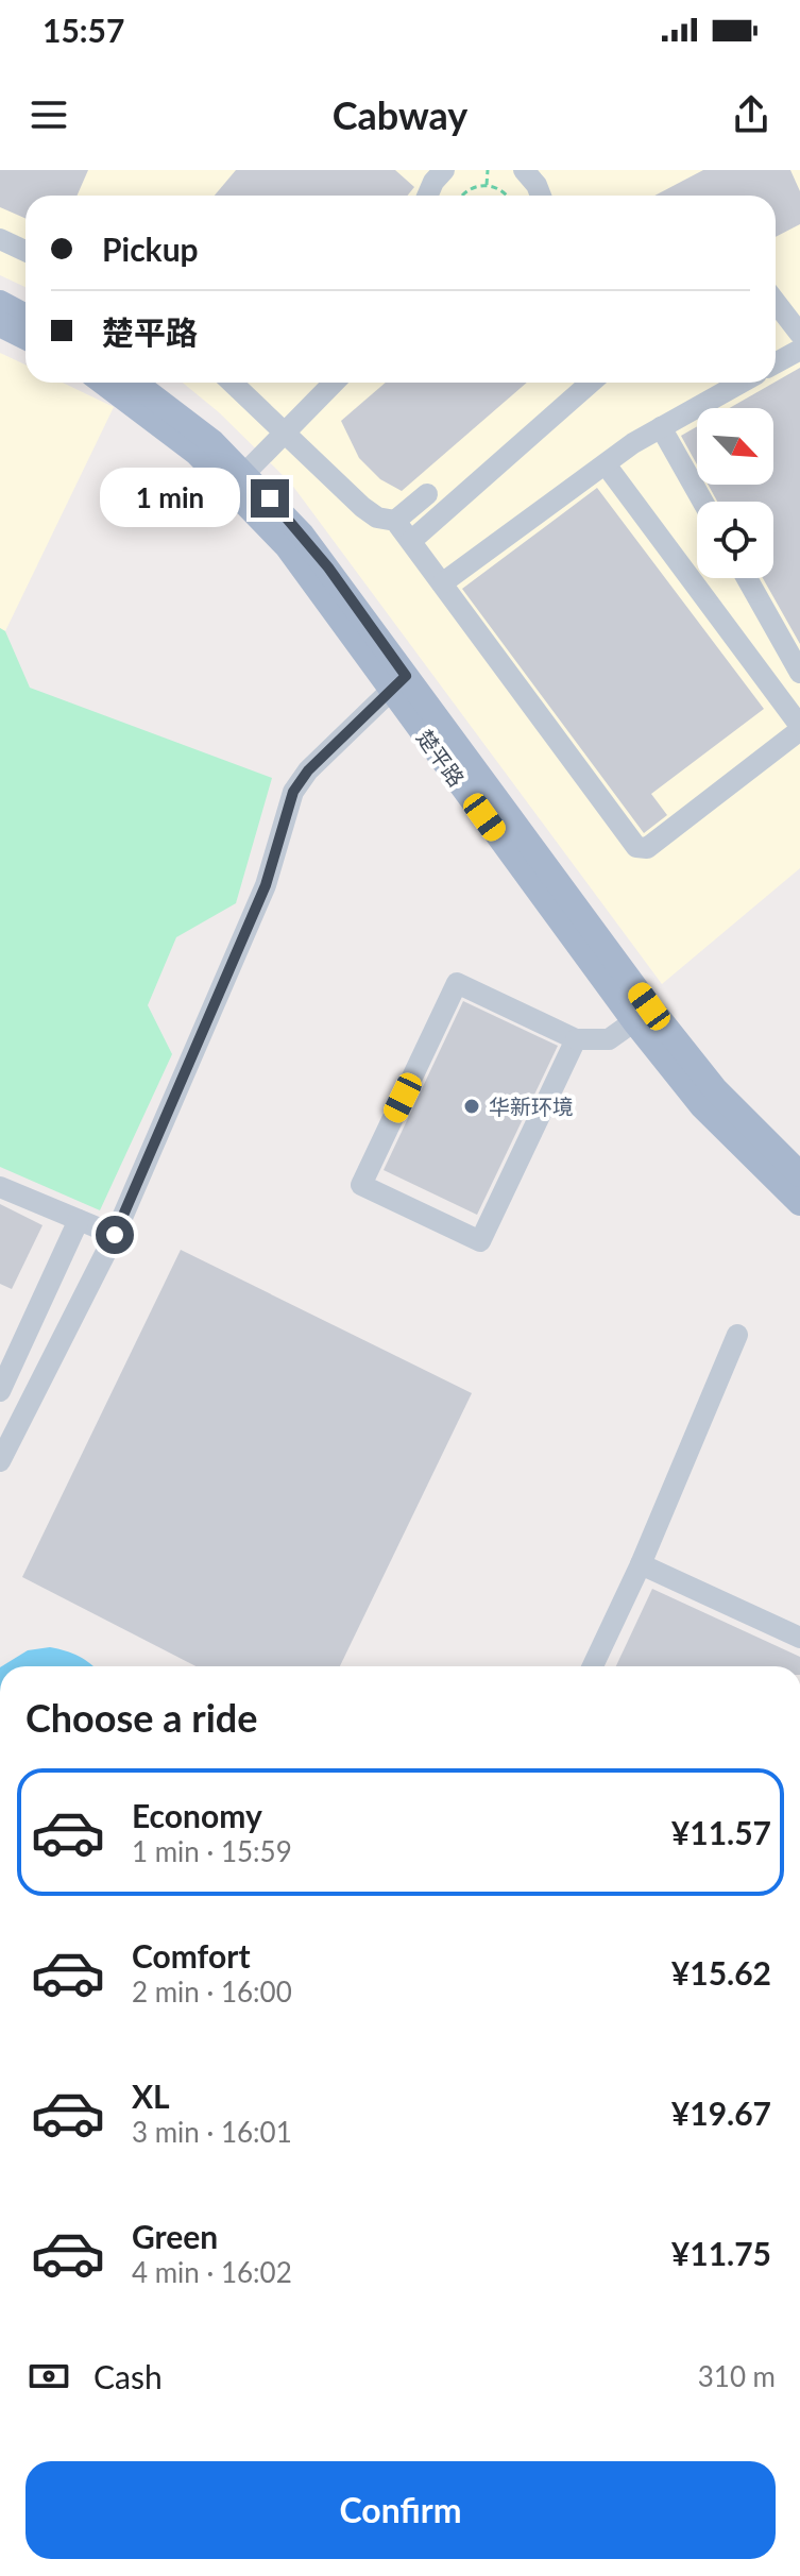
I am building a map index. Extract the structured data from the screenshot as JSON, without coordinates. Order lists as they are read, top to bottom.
{
  "streets": {
    "main road": ["楚平路"]
  },
  "places": ["华新环境"],
  "north": "bottom right",
  "page": {
    "status": "15:57",
    "header": "Cabway",
    "banner": ["Pickup", "楚平路"],
    "bubble": "1 min",
    "heading": "Choose a ride",
    "list": [
      {
        "name": "Economy",
        "note": "1 min · 15:59",
        "value": "¥11.57"
      },
      {
        "name": "Comfort",
        "note": "2 min · 16:00",
        "value": "¥15.62"
      },
      {
        "name": "XL",
        "note": "3 min · 16:01",
        "value": "¥19.67"
      },
      {
        "name": "Green",
        "note": "4 min · 16:02",
        "value": "¥11.75"
      }
    ],
    "pay": ["Cash", "310 m"],
    "buttons": "Confirm"
  }
}
